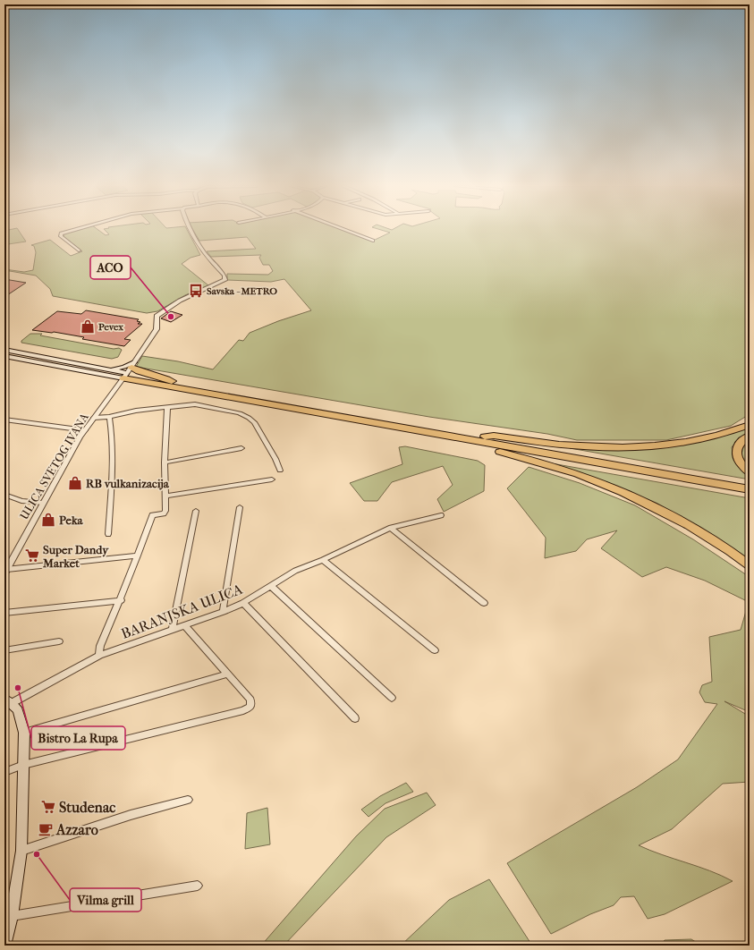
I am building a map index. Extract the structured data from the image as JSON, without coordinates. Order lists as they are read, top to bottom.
{
  "streets": {
    "street": ["ULICA SVETOG IVANA", "BARANJSKA ULICA"]
  },
  "places": {
    "bus stop": ["Savska - METRO"],
    "other": ["ACO", "Bistro La Rupa", "Vilma grill"],
    "shop": ["Pevex", "RB vulkanizacija", "Peka"],
    "supermarket": ["Super Dandy Market", "Studenac"],
    "cafe": ["Azzaro"]
  }
}
